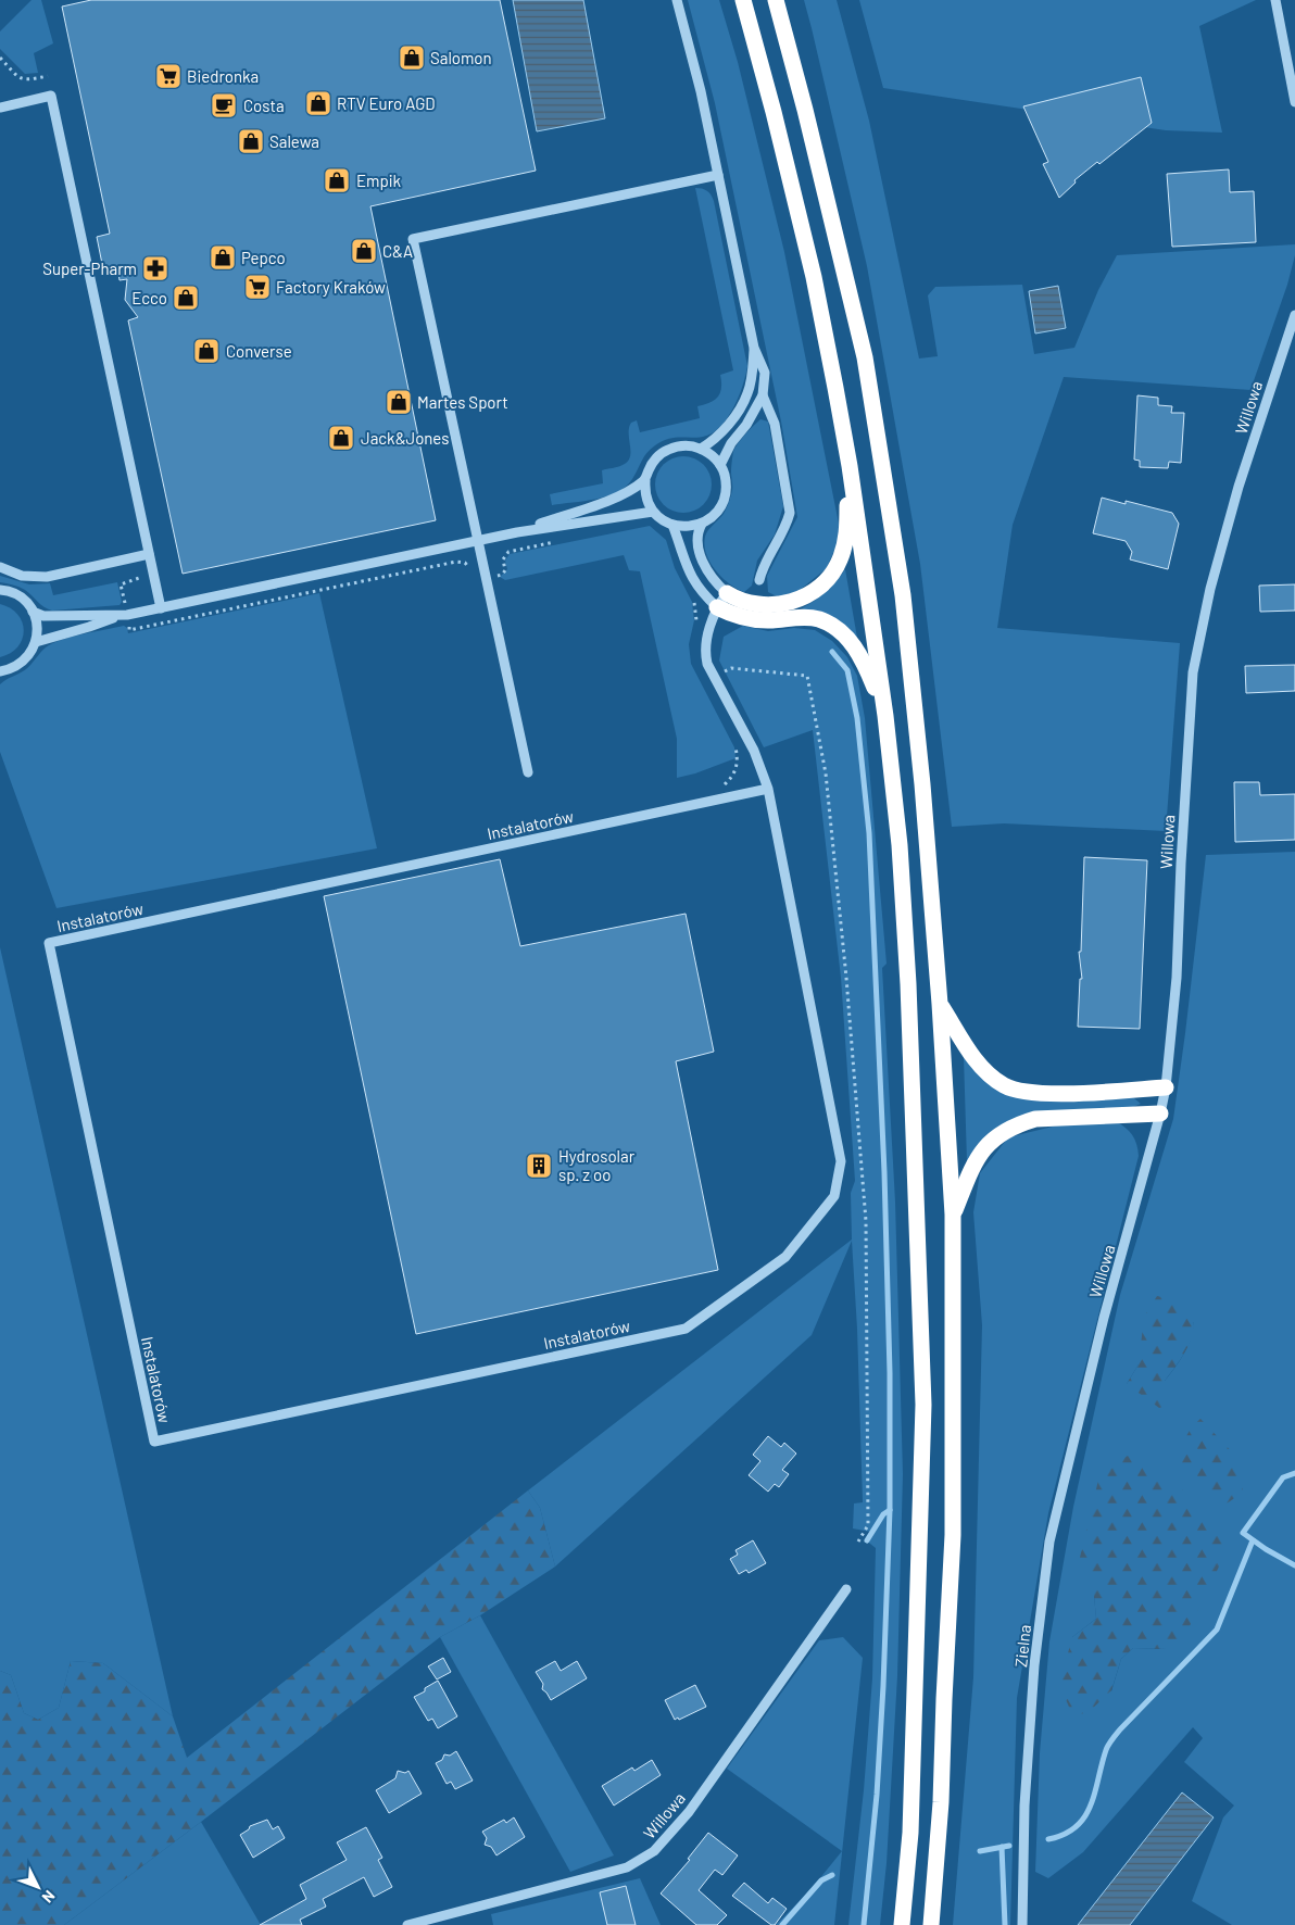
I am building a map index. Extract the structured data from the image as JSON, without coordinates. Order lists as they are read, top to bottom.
{
  "streets": {
    "street": ["Willowa", "Instalatorów", "Zielna"]
  },
  "crossings": [
    ["Willowa", "Zielna"]
  ],
  "places": {
    "shop": [
      "Salomon",
      "RTV Euro AGD",
      "Salewa",
      "Empik",
      "C&A",
      "Pepco",
      "Ecco",
      "Converse",
      "Martes Sport",
      "Jack&Jones"
    ],
    "supermarket": ["Biedronka", "Factory Kraków"],
    "cafe": ["Costa"],
    "pharmacy": ["Super-Pharm"],
    "building": ["Hydrosolar sp. z oo"]
  },
  "north": "bottom right"
}
